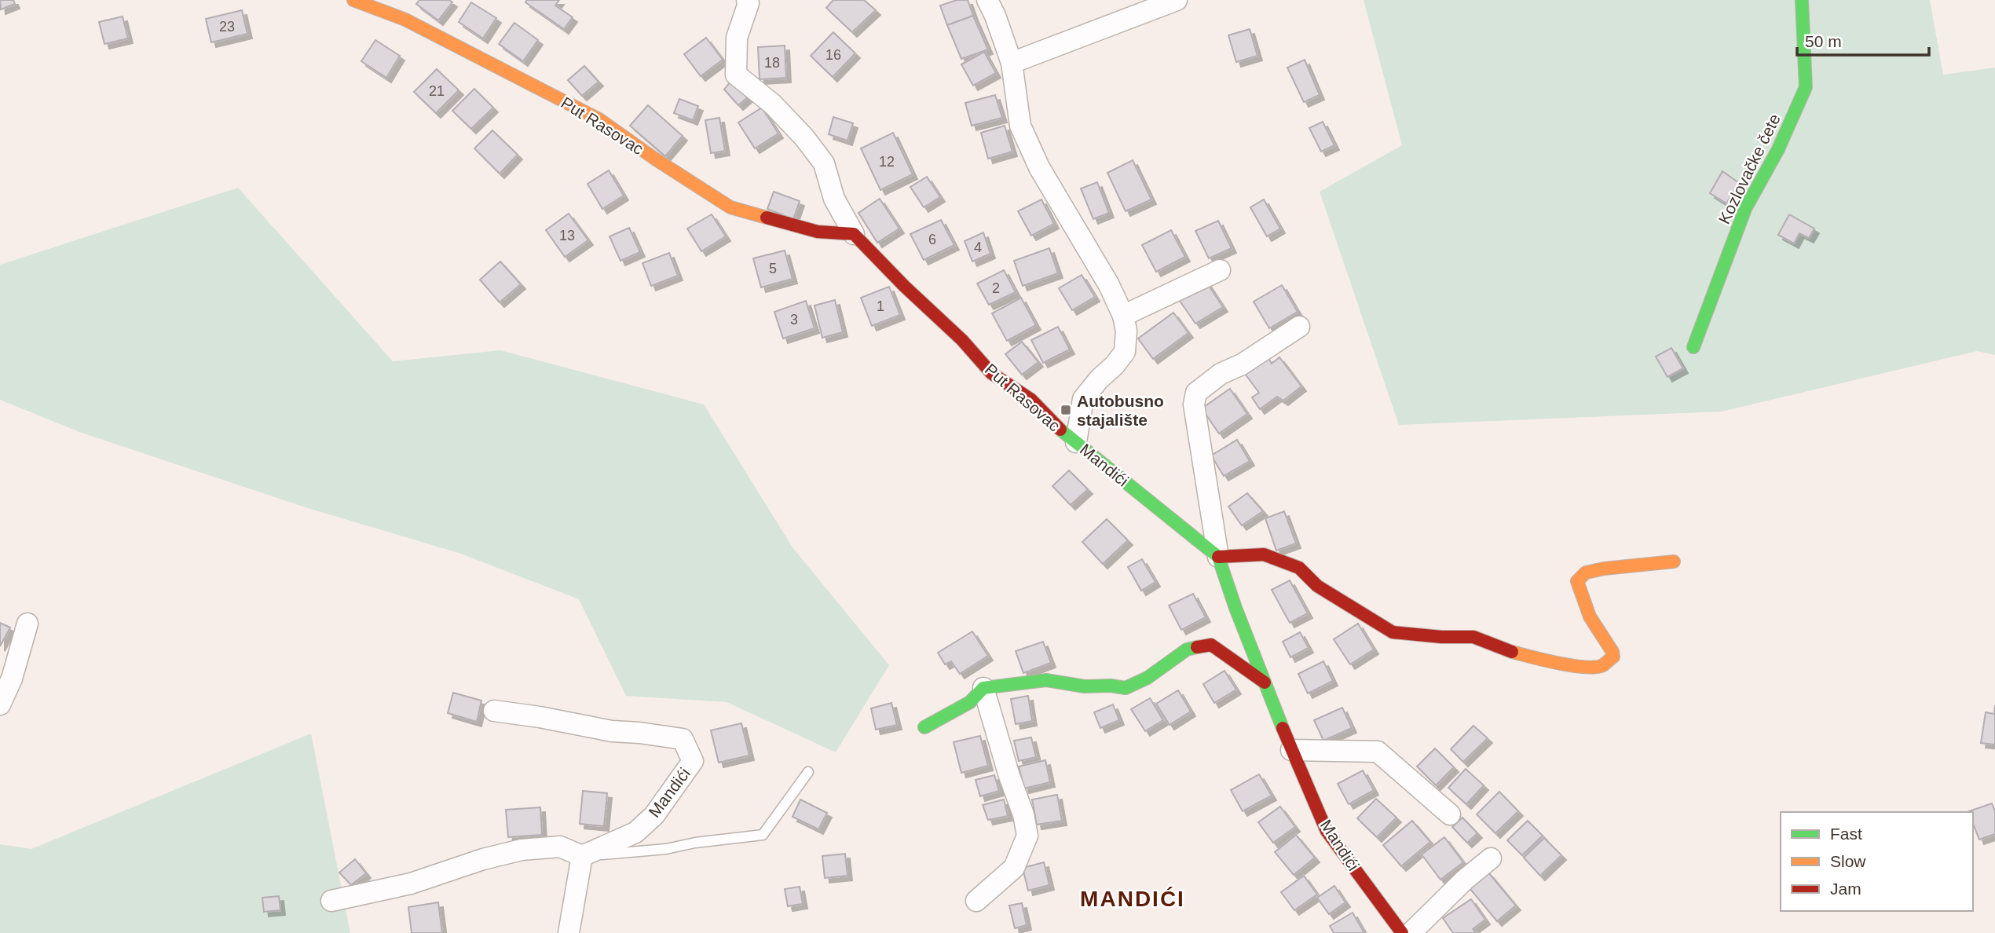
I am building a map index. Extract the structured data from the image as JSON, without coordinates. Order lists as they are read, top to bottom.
{
  "streets": {
    "street": ["Put Rasovac", "Kozlovačke čete", "Mandići"]
  },
  "crossings": [
    ["Put Rasovac", "Mandići"]
  ],
  "districts": ["MANDIĆI"],
  "places": {
    "transit": ["Autobusno stajalište"]
  },
  "house_numbers": [
    "23",
    "16",
    "18",
    "21",
    "12",
    "13",
    "6",
    "4",
    "5",
    "2",
    "1",
    "3"
  ],
  "legend": ["Fast", "Slow", "Jam"],
  "scale_bar": "50 m"
}
